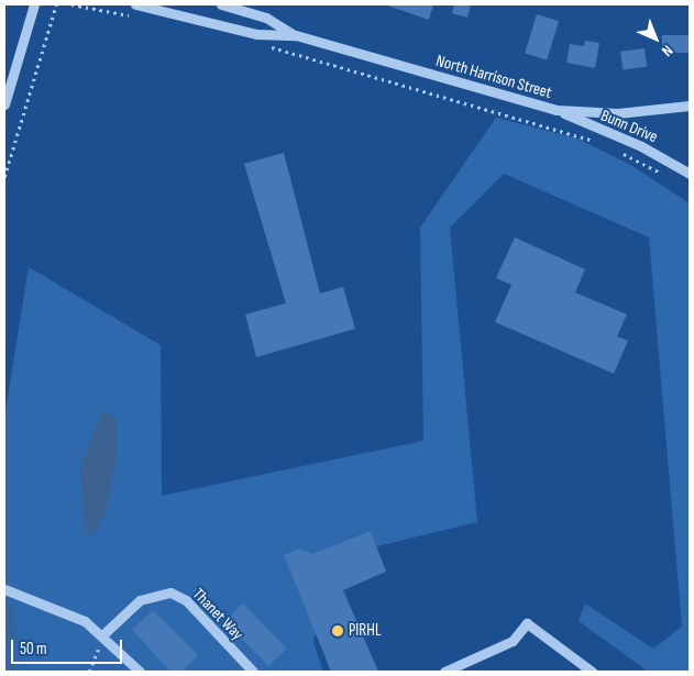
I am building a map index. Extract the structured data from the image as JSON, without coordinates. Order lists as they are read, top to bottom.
{
  "streets": {
    "street": ["North Harrison Street", "Bunn Drive", "Thanet Way"]
  },
  "crossings": [
    ["North Harrison Street", "Bunn Drive"]
  ],
  "places": ["PIRHL"],
  "scale_bar": "50 m",
  "north": "bottom right"
}
